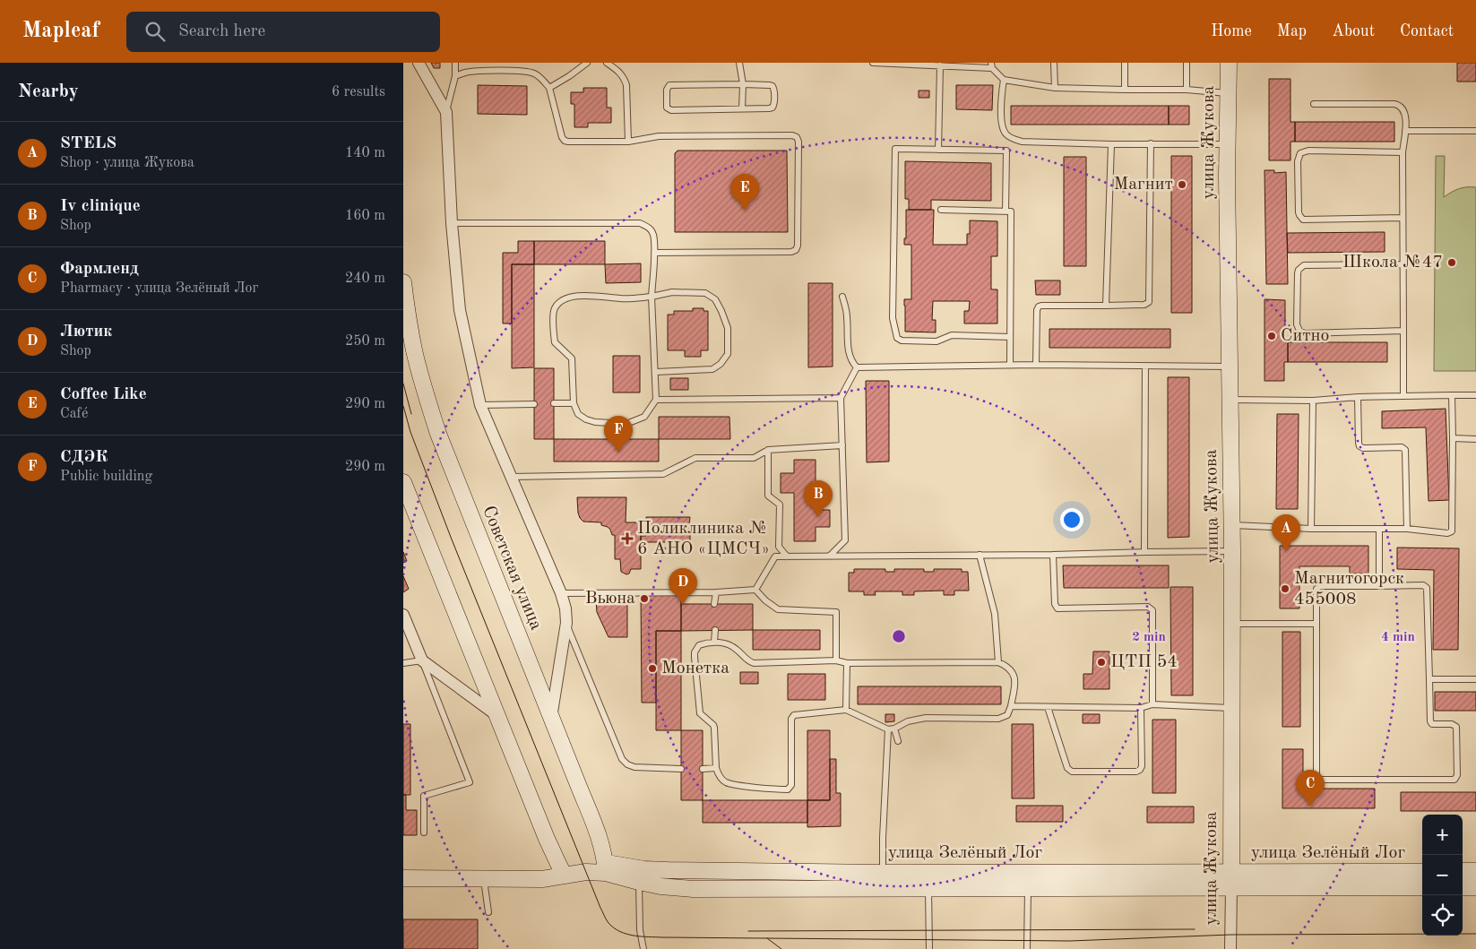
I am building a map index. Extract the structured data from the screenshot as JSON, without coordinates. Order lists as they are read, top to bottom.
{
  "streets": {
    "main road": ["улица Жукова", "Советская улица", "улица Зелёный Лог"]
  },
  "crossings": [
    ["улица Жукова", "улица Зелёный Лог"],
    ["Советская улица", "улица Зелёный Лог"]
  ],
  "places": {
    "other": [
      "Магнит",
      "Школа №47",
      "Ситно",
      "Магнитогорск 455008",
      "Вьюна",
      "ЦТП 54",
      "Монетка"
    ],
    "health": ["Поликлиника № 6 АНО «ЦМСЧ»"]
  },
  "page": {
    "header": "Mapleaf",
    "search": "Search here",
    "nav": [
      "Home",
      "Map",
      "About",
      "Contact"
    ],
    "heading": ["Nearby", "6 results"],
    "list": [
      {
        "mark": "A",
        "name": "STELS",
        "note": "Shop · улица Жукова",
        "value": "140 m"
      },
      {
        "mark": "B",
        "name": "Iv clinique",
        "note": "Shop",
        "value": "160 m"
      },
      {
        "mark": "C",
        "name": "Фармленд",
        "note": "Pharmacy · улица Зелёный Лог",
        "value": "240 m"
      },
      {
        "mark": "D",
        "name": "Лютик",
        "note": "Shop",
        "value": "250 m"
      },
      {
        "mark": "E",
        "name": "Coffee Like",
        "note": "Café",
        "value": "290 m"
      },
      {
        "mark": "F",
        "name": "СДЭК",
        "note": "Public building",
        "value": "290 m"
      }
    ],
    "pins": [
      "E",
      "F",
      "B",
      "A",
      "D",
      "C"
    ],
    "map_buttons": ["+", "−"]
  },
  "rings": ["2 min", "4 min"]
}
